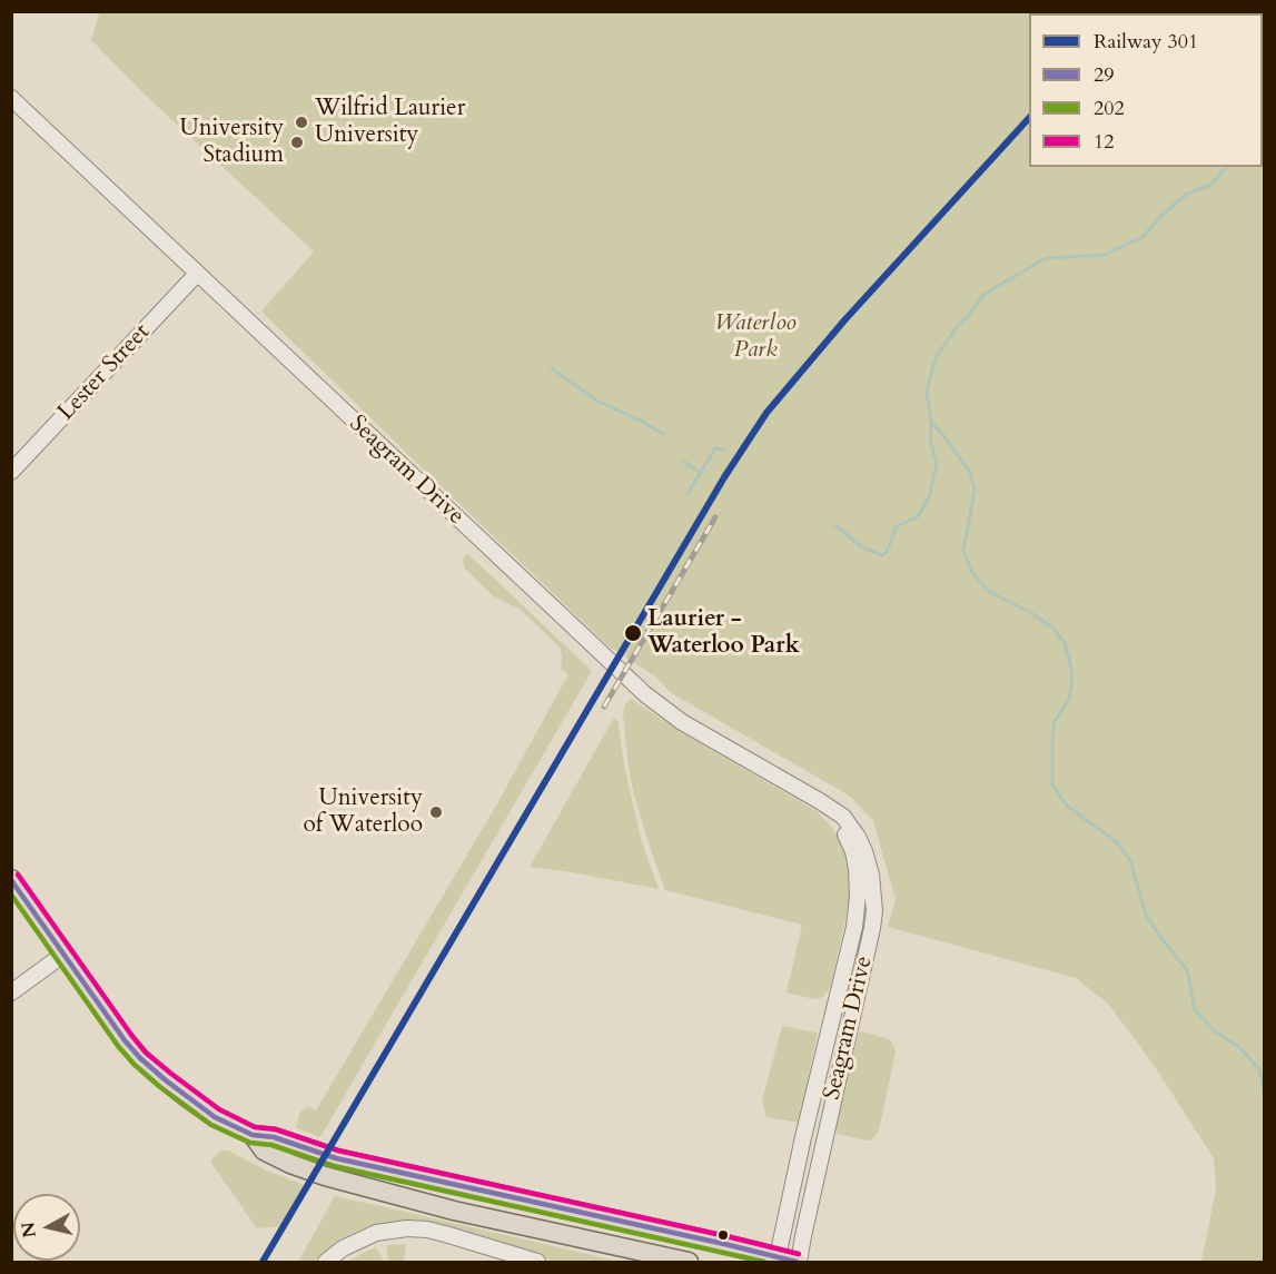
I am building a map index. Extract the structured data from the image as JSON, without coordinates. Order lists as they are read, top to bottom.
{
  "streets": {
    "street": ["Lester Street", "Seagram Drive"]
  },
  "crossings": [
    ["Lester Street", "Seagram Drive"]
  ],
  "parks": ["Waterloo Park"],
  "places": [
    "Wilfrid Laurier University",
    "University Stadium",
    "Laurier - Waterloo Park",
    "University of Waterloo"
  ],
  "lines": [
    "rail line 301",
    "transit line 12",
    "transit line 29",
    "transit line 202"
  ],
  "legend": [
    "Railway 301",
    "29",
    "202",
    "12"
  ],
  "north": "left"
}
